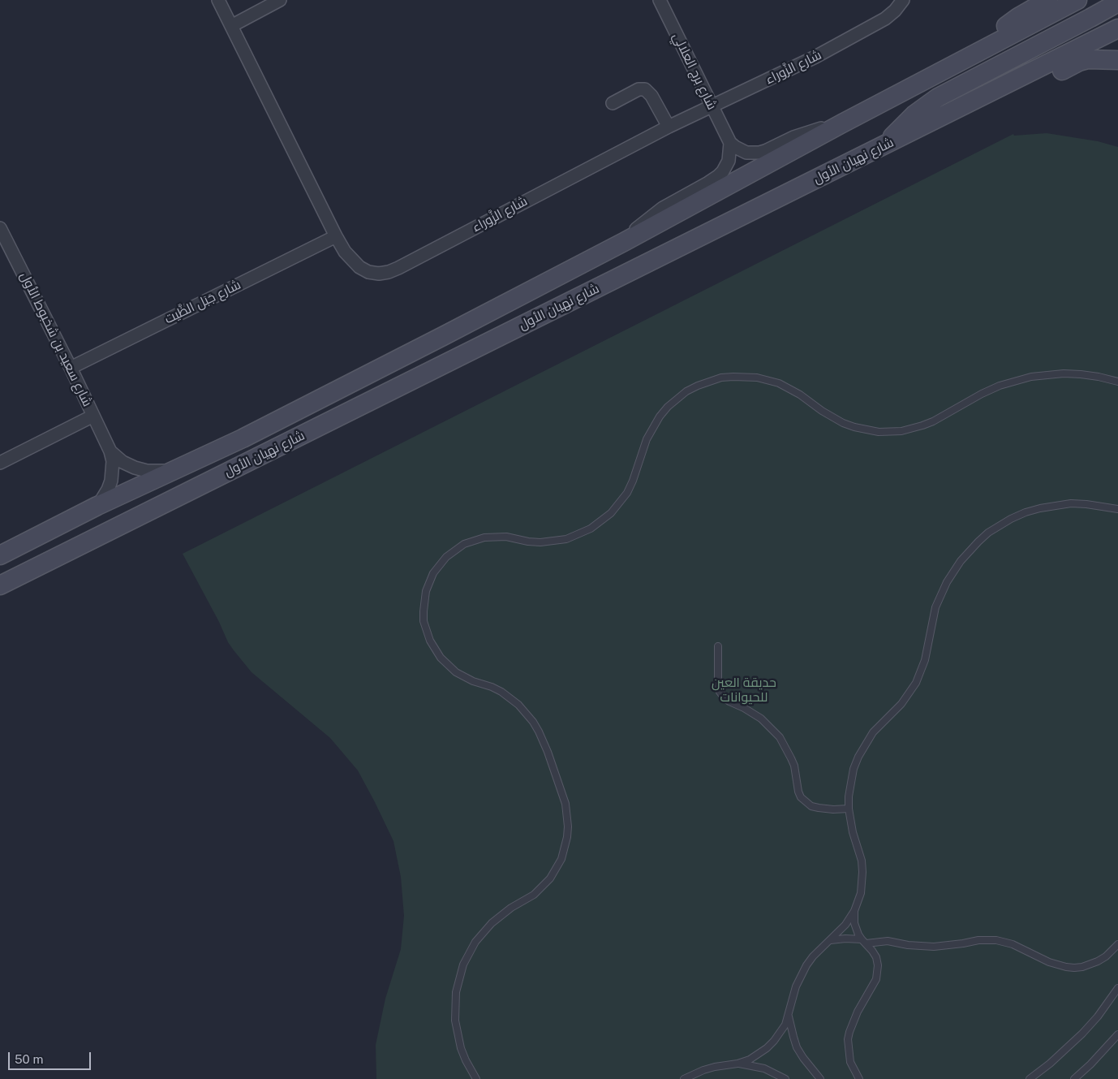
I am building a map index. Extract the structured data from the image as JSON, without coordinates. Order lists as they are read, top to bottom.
{
  "streets": {
    "main road": ["شارع نهيان الأول"],
    "street": [
      "شارع الزَّوراء",
      "شارع برج العلالي",
      "شارع جَبَل الظَّيت",
      "شارع سعيد بن شخبوط الأول"
    ]
  },
  "crossings": [
    ["شارع الزَّوراء", "شارع برج العلالي"],
    ["شارع الزَّوراء", "شارع جَبَل الظَّيت"],
    ["شارع نهيان الأول", "شارع سعيد بن شخبوط الأول"],
    ["شارع جَبَل الظَّيت", "شارع سعيد بن شخبوط الأول"]
  ],
  "parks": ["حديقة العين للحيوانات"],
  "scale_bar": "50 m"
}
